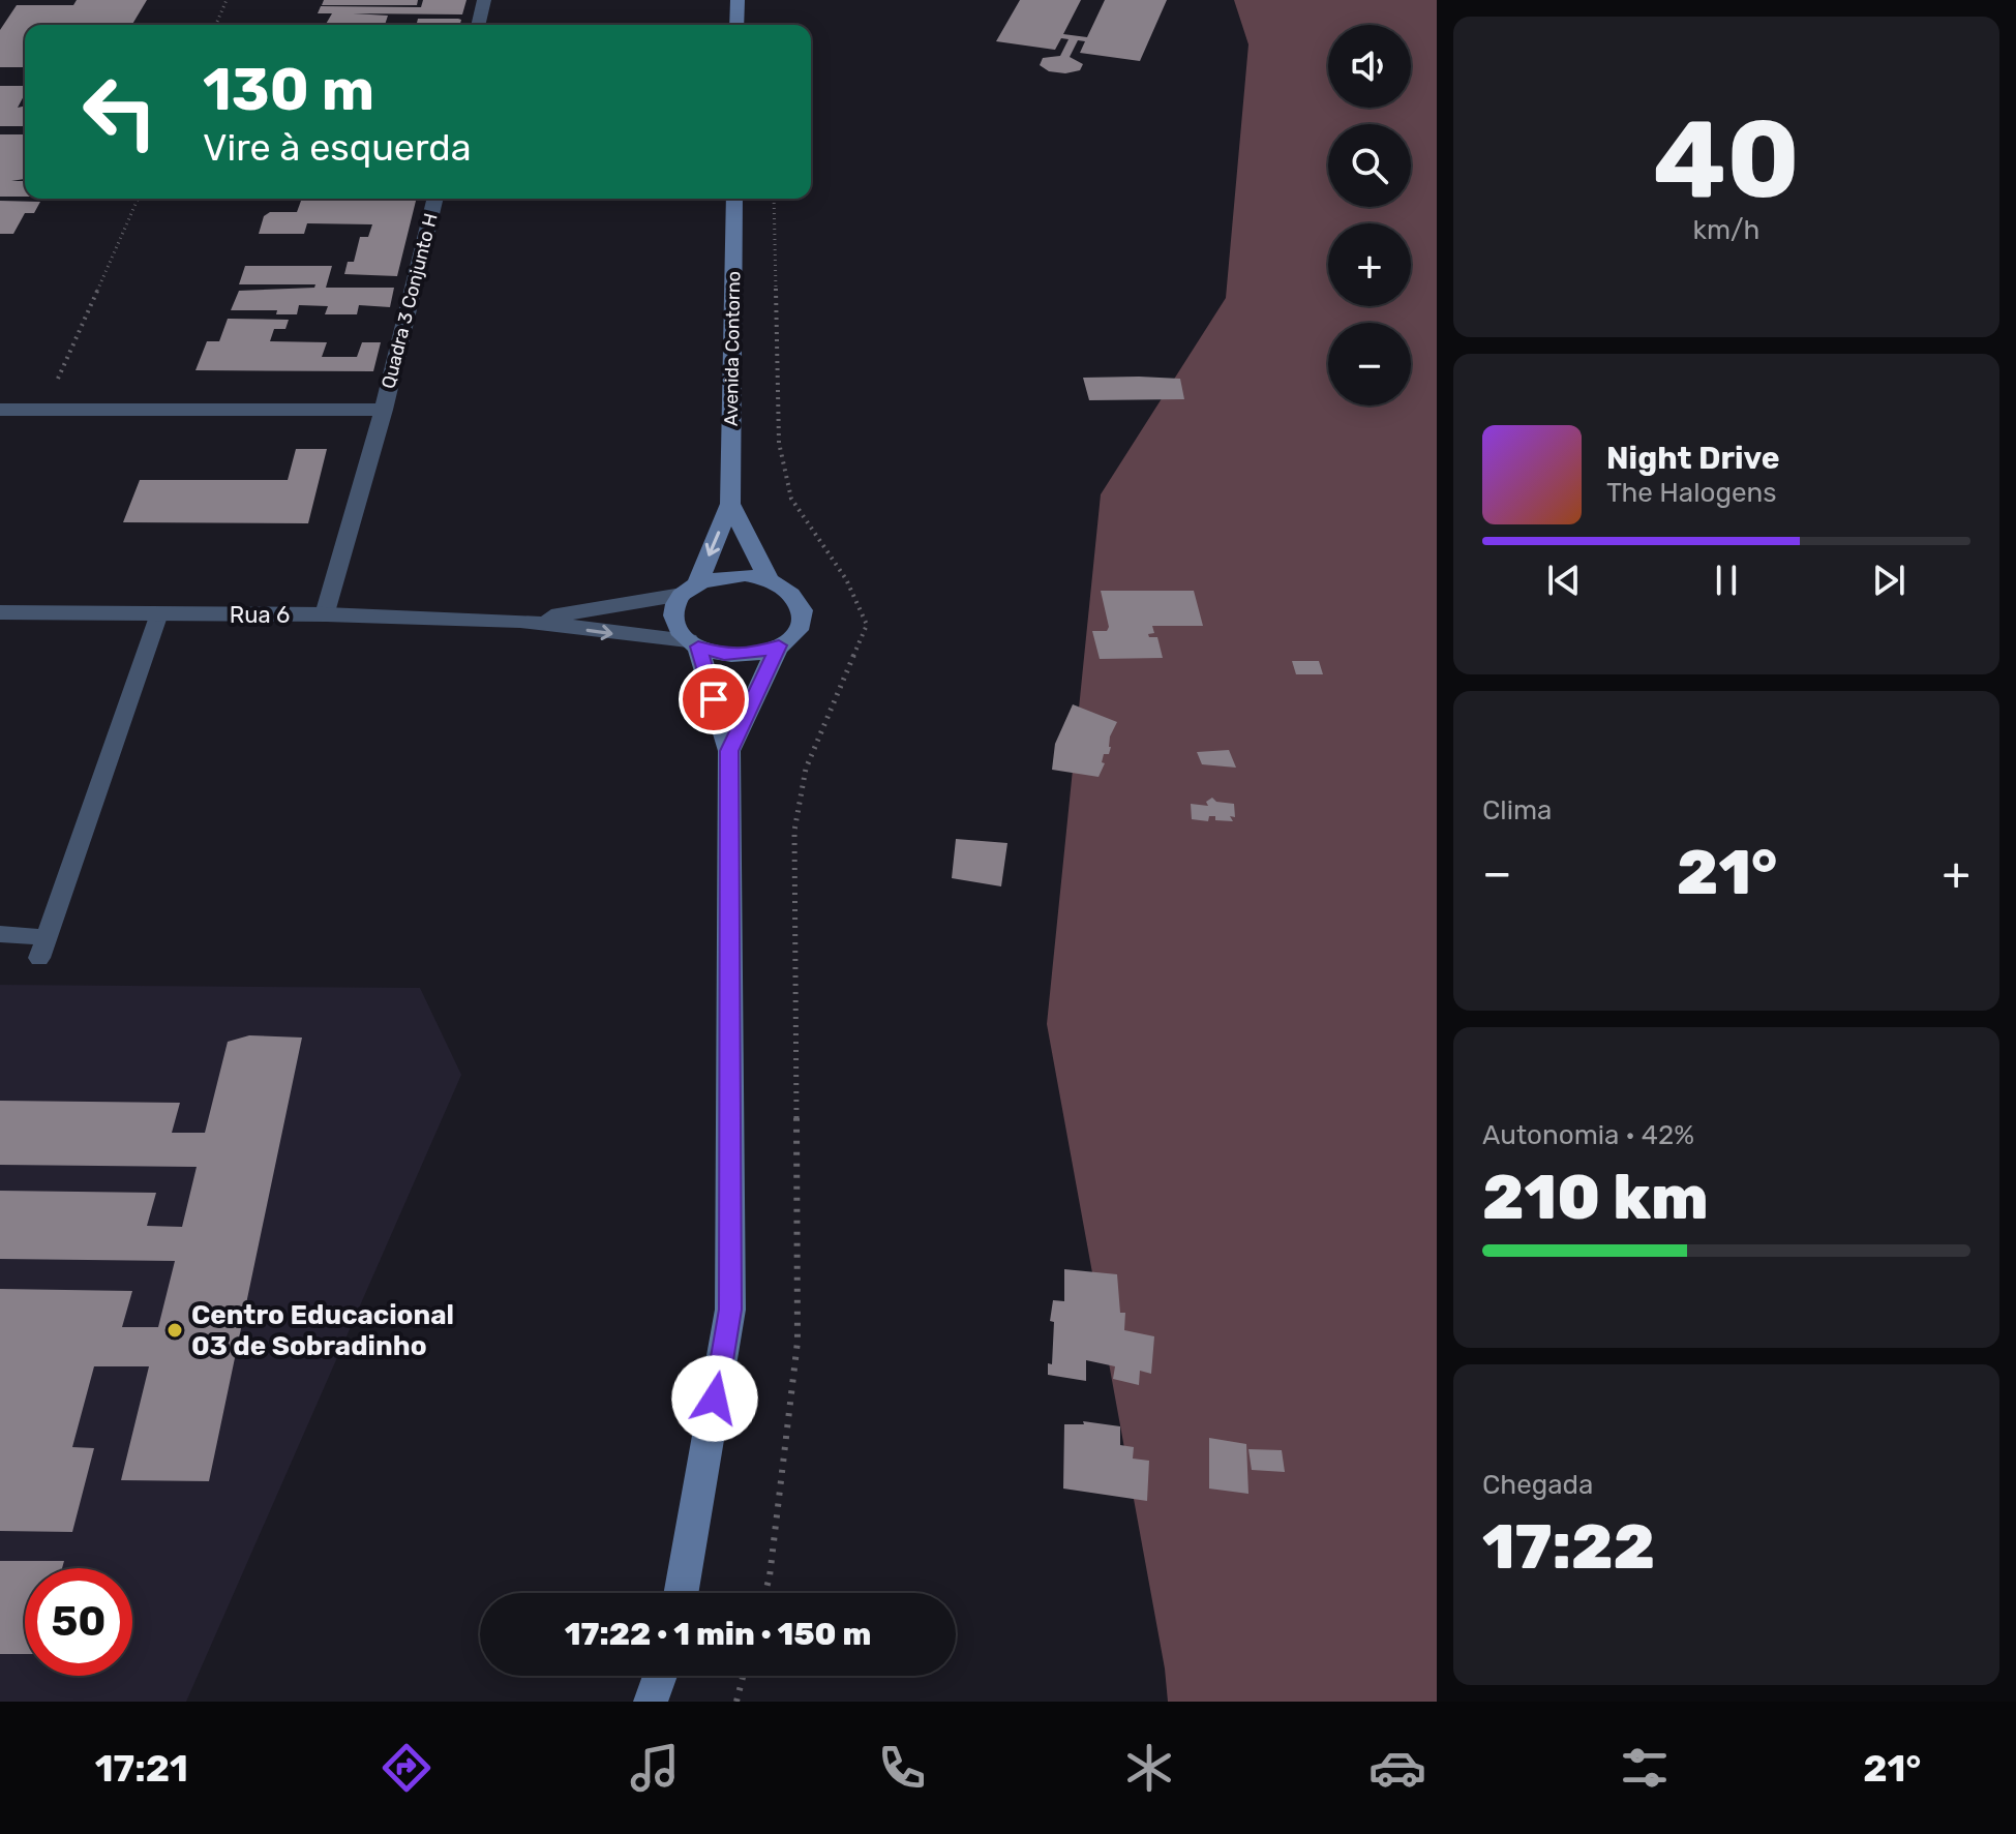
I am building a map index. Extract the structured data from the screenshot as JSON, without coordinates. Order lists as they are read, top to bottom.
{
  "streets": {
    "main road": ["Avenida Contorno"],
    "street": ["Quadra 3 Conjunto H", "Rua 6"]
  },
  "crossings": [
    ["Quadra 3 Conjunto H", "Rua 6"]
  ],
  "places": ["Centro Educacional 03 de Sobradinho"],
  "page": {
    "tile": [
      ["40", "km/h"],
      "Clima",
      ["Autonomia · 42%", "210 km"],
      ["Chegada", "17:22"]
    ],
    "map_buttons": ["+", "−"],
    "turn": ["130 m", "Vire à esquerda"],
    "song": ["Night Drive", "The Halogens"],
    "heat": ["−", "21°", "+"],
    "limit": "50",
    "trip": "17:22 · 1 min · 150 m",
    "tabs": ["17:21", "21°"]
  }
}
